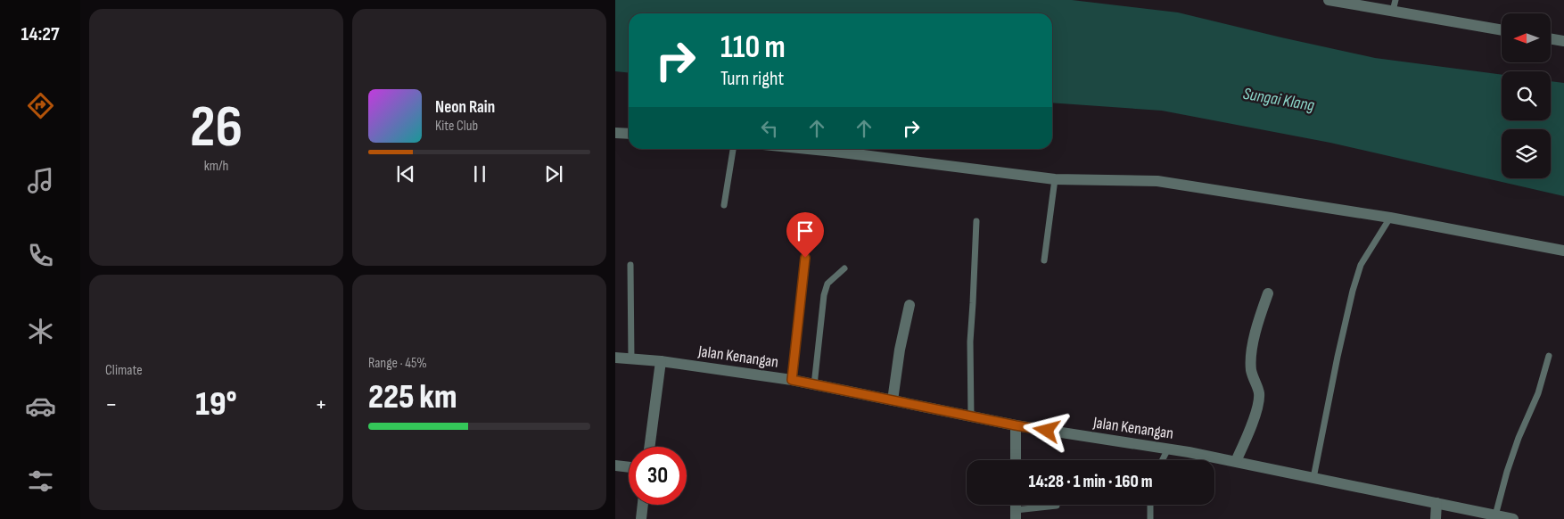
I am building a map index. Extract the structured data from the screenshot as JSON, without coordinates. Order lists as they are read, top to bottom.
{
  "streets": {
    "street": ["Jalan Kenangan"]
  },
  "water": ["Sungai Klang"],
  "north": "left",
  "page": {
    "tabs": "14:27",
    "tile": [
      ["26", "km/h"],
      "Climate",
      ["Range · 45%", "225 km"]
    ],
    "turn": ["110 m", "Turn right"],
    "song": ["Neon Rain", "Kite Club"],
    "heat": ["−", "19°", "+"],
    "limit": "30",
    "trip": "14:28 · 1 min · 160 m"
  }
}
